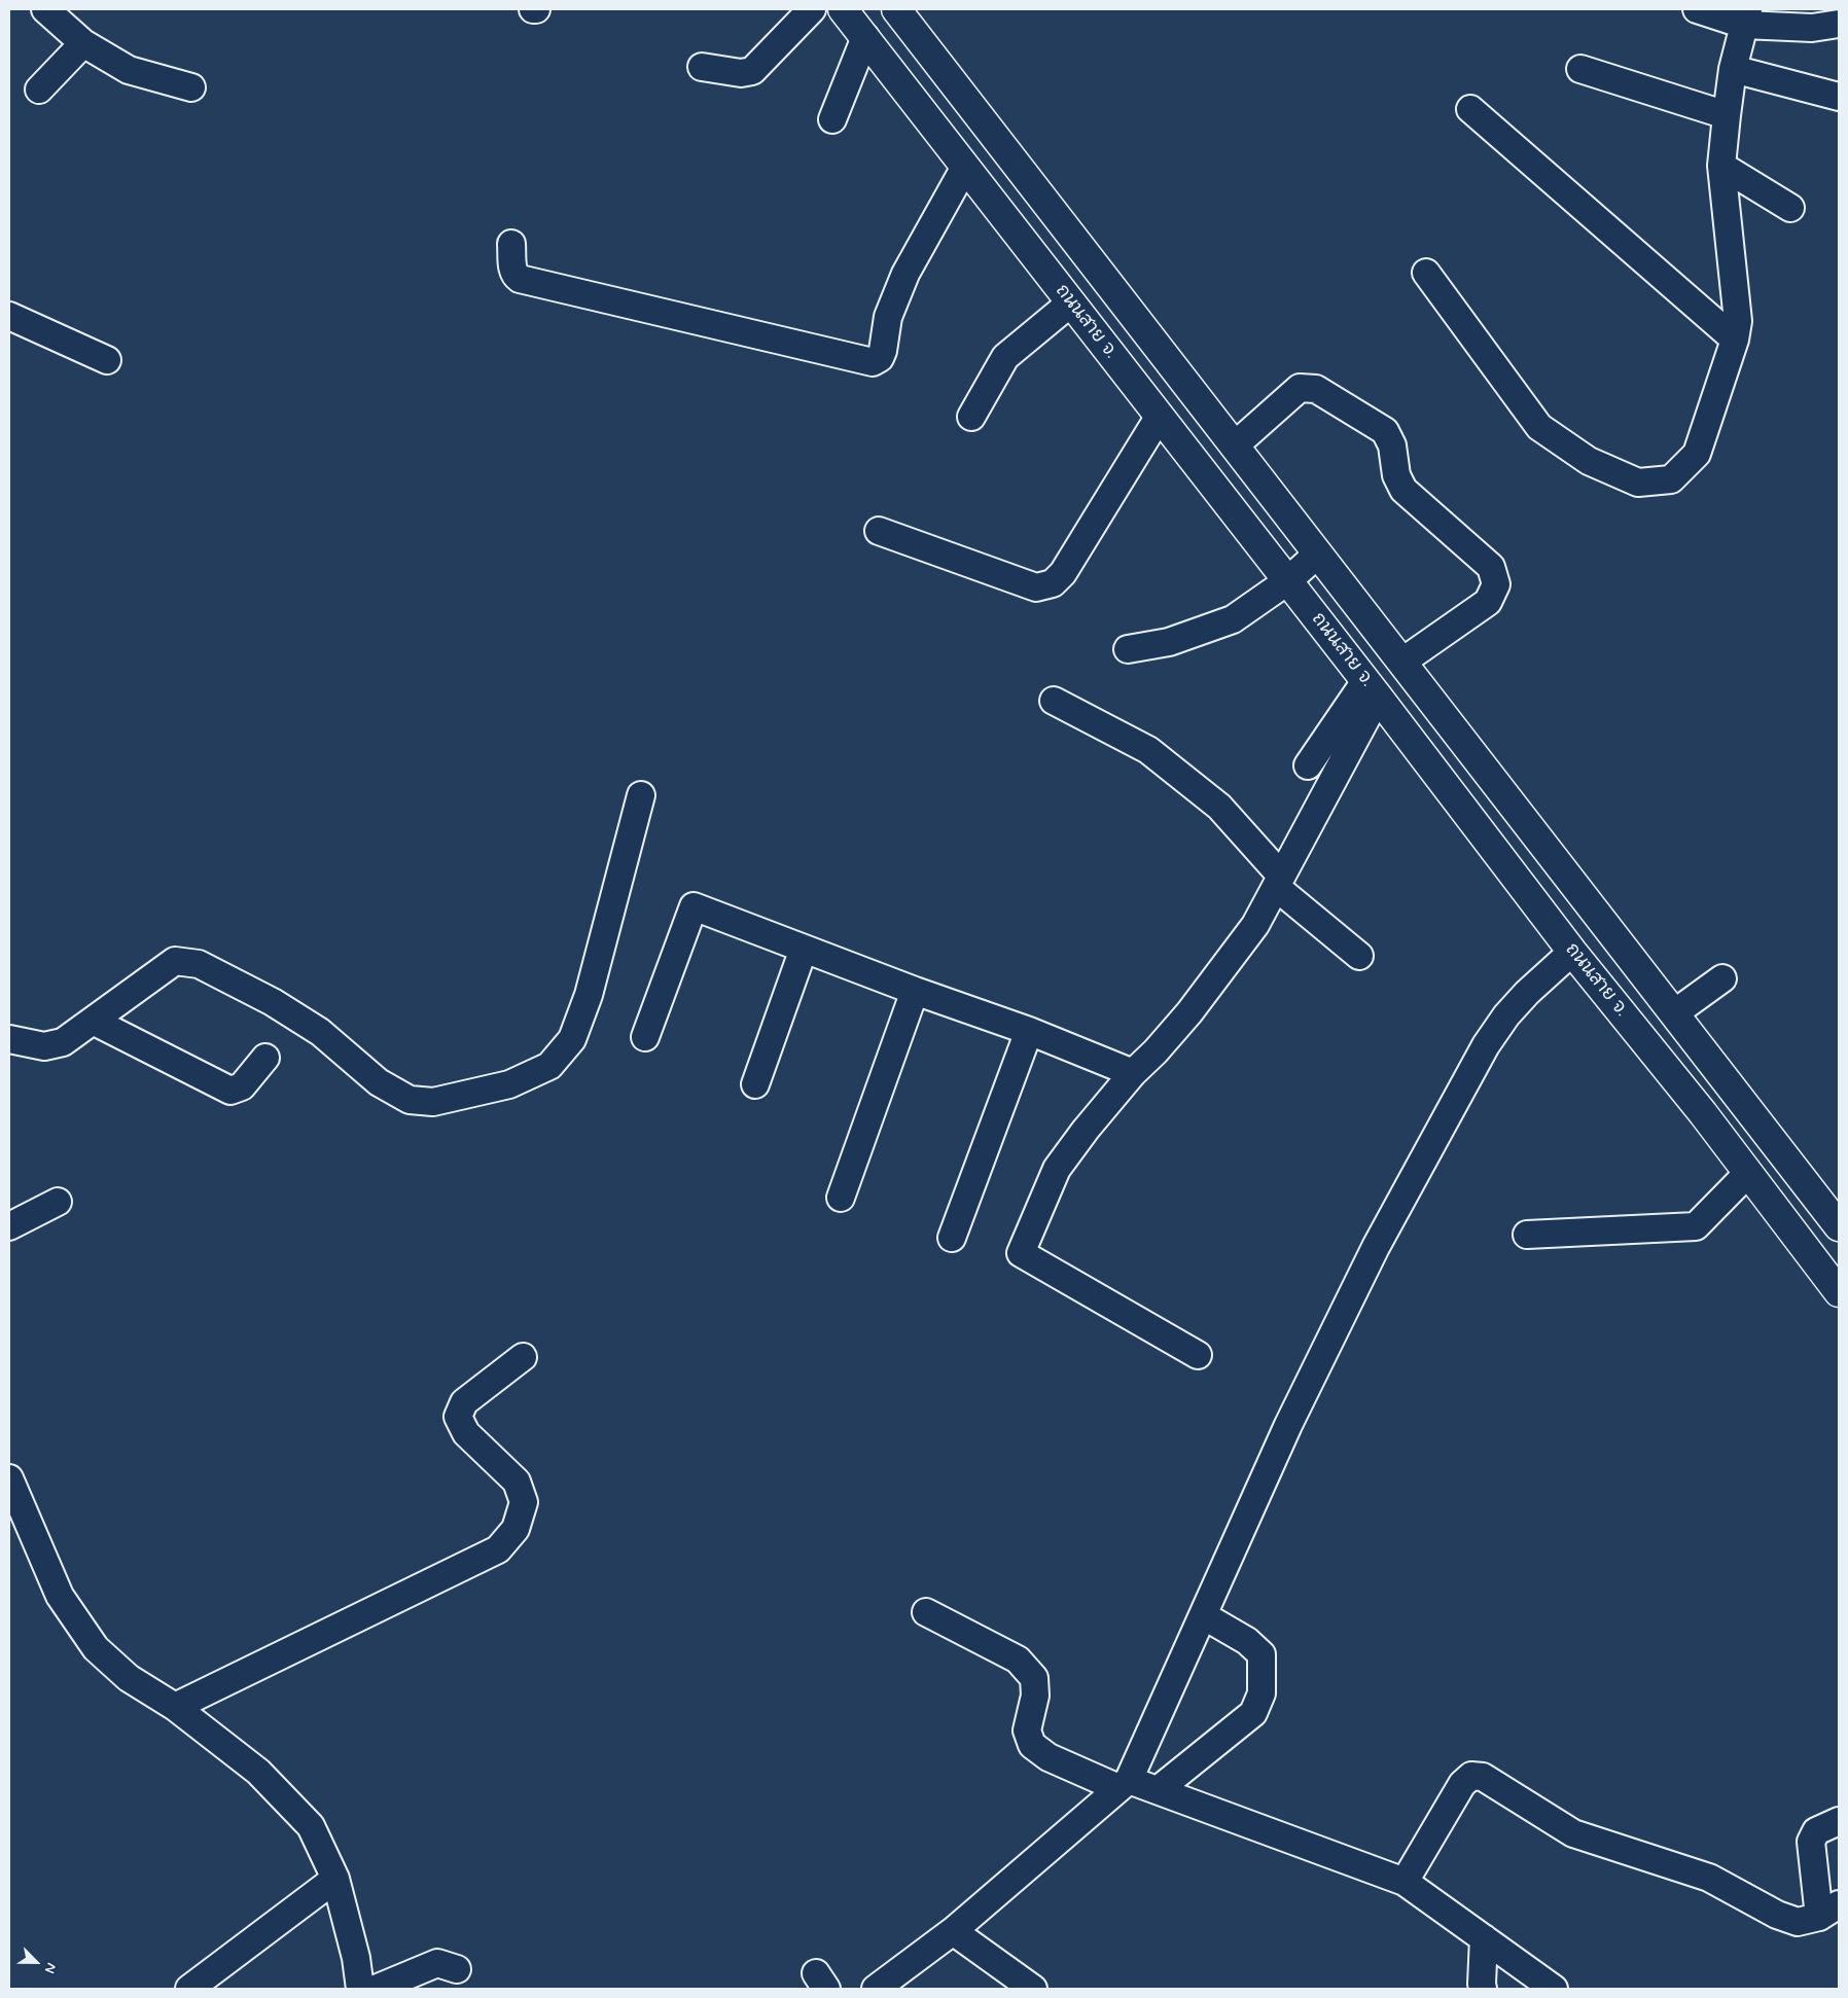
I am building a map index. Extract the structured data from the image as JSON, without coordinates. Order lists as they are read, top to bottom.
{
  "streets": {
    "main road": ["ถนนสาย จ."]
  },
  "north": "bottom right"
}
